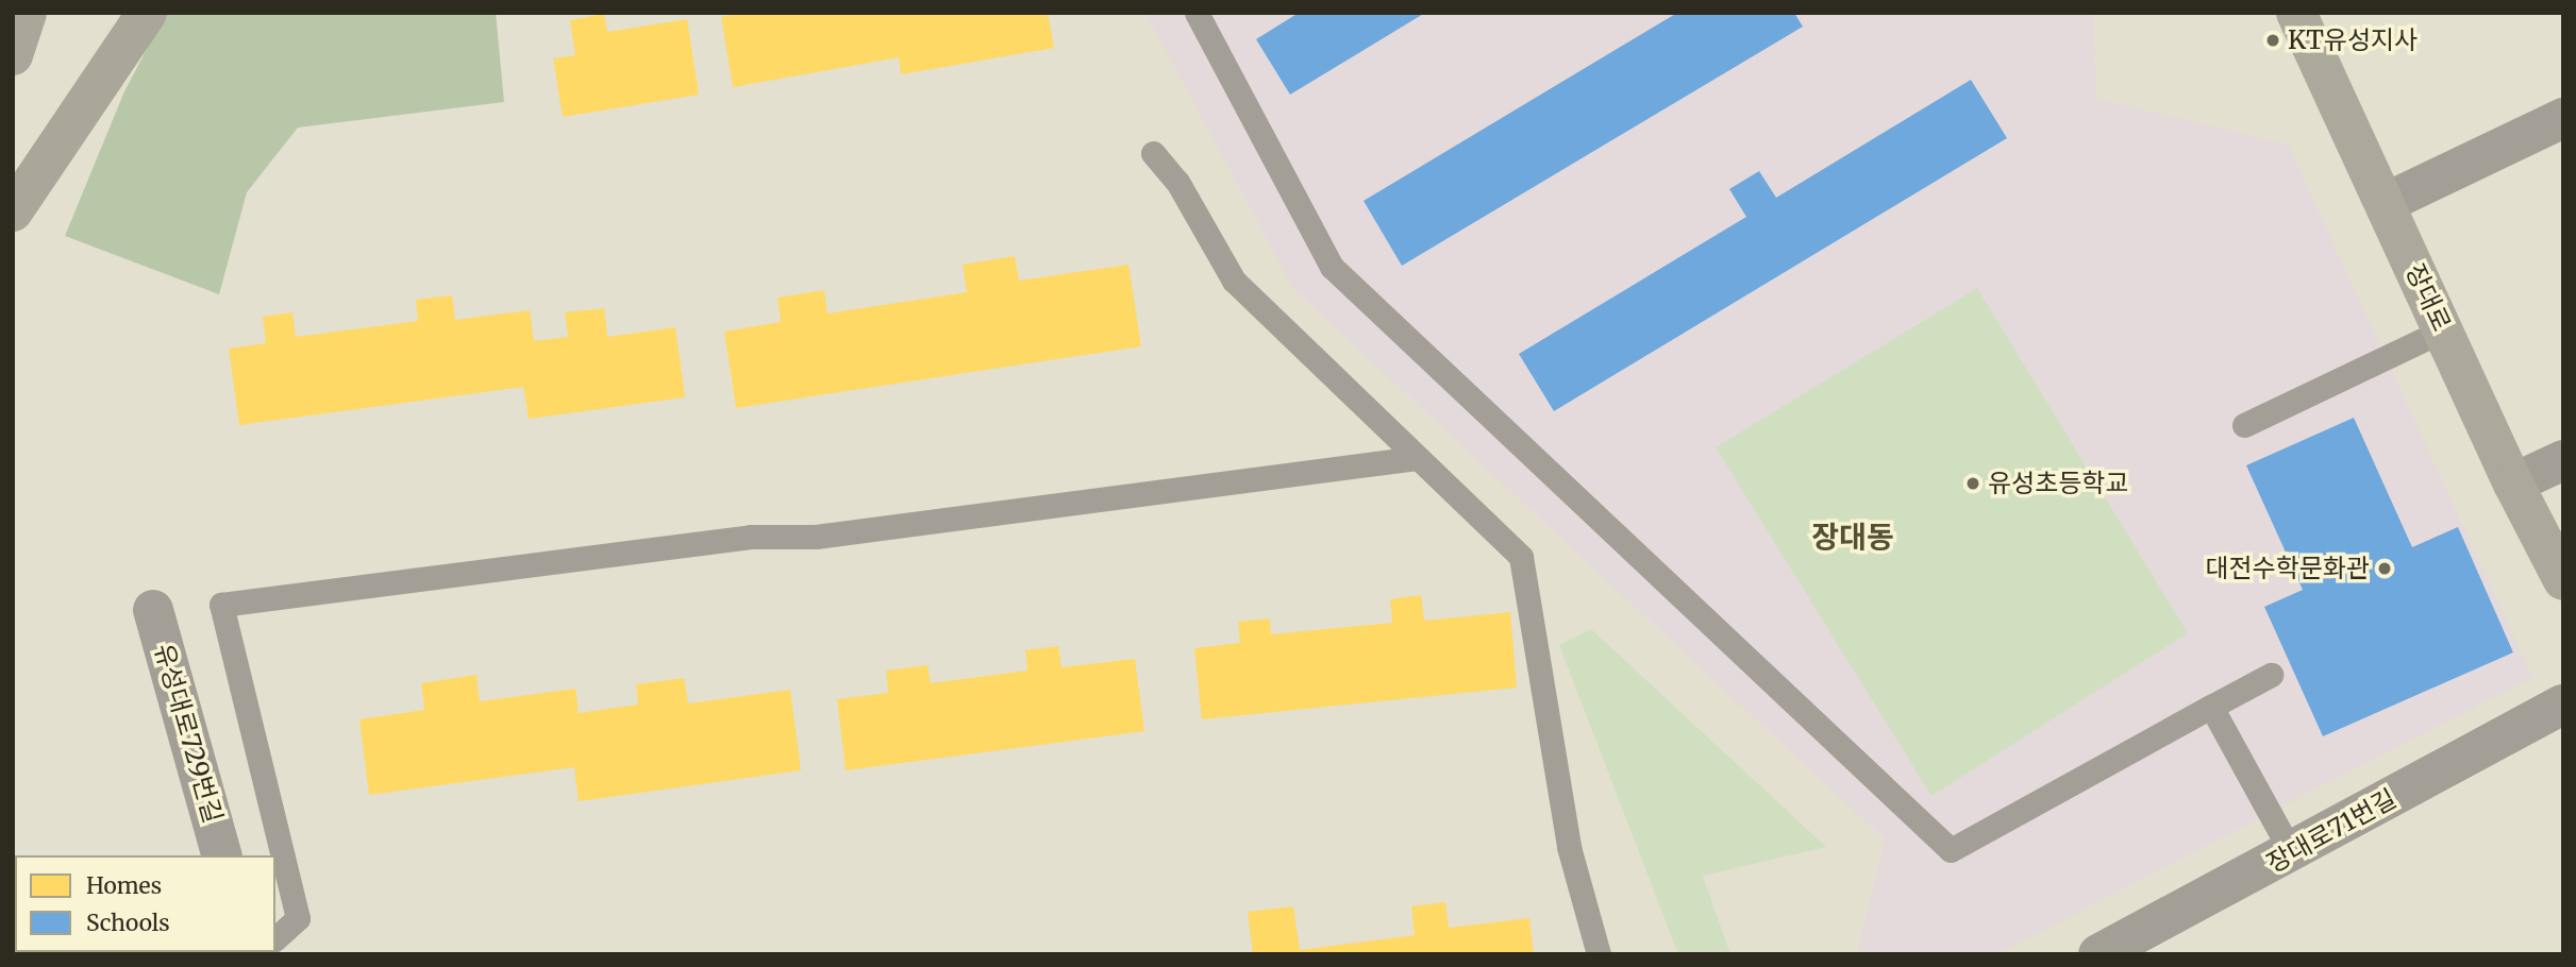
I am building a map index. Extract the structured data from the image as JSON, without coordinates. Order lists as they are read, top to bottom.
{
  "streets": {
    "street": ["장대로", "유성대로729번길", "장대로71번길"]
  },
  "districts": ["장대동"],
  "places": ["KT유성지사", "유성초등학교", "대전수학문화관"],
  "legend": ["Homes", "Schools"]
}
